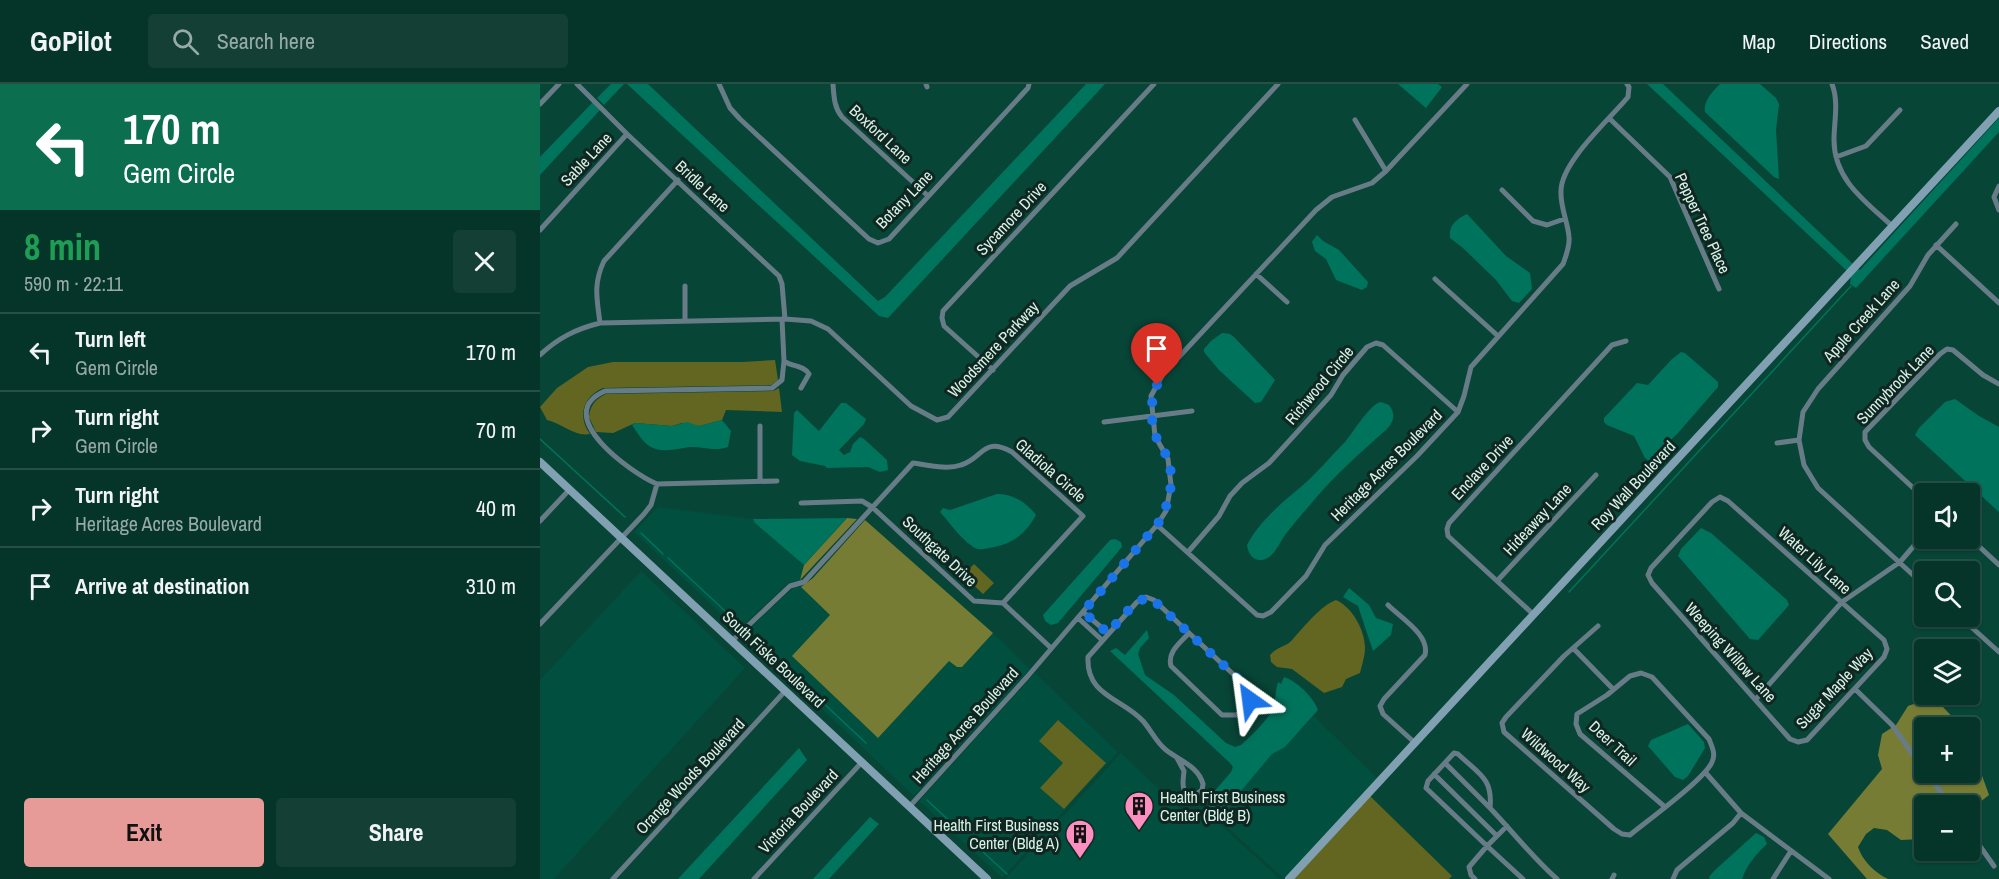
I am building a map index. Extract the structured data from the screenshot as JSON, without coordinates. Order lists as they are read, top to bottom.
{
  "streets": {
    "street": [
      "Boxford Lane",
      "Sable Lane",
      "Bridle Lane",
      "Botany Lane",
      "Sycamore Drive",
      "Pepper Tree Place",
      "Apple Creek Lane",
      "Woodsmere Parkway",
      "Sunnybrook Lane",
      "Richwood Circle",
      "Heritage Acres Boulevard",
      "Enclave Drive",
      "Gladiola Circle",
      "Roy Wall Boulevard",
      "Hideaway Lane",
      "Southgate Drive",
      "Water Lily Lane",
      "Weeping Willow Lane",
      "South Fiske Boulevard",
      "Sugar Maple Way",
      "Deer Trail",
      "Wildwood Way",
      "Orange Woods Boulevard",
      "Victoria Boulevard"
    ]
  },
  "crossings": [
    ["Boxford Lane", "Botany Lane"],
    ["Sable Lane", "Bridle Lane"],
    ["Bridle Lane", "Woodsmere Parkway"],
    ["Sycamore Drive", "Woodsmere Parkway"],
    ["Pepper Tree Place", "Heritage Acres Boulevard"],
    ["Richwood Circle", "Heritage Acres Boulevard"],
    ["Heritage Acres Boulevard", "South Fiske Boulevard"],
    ["Enclave Drive", "Roy Wall Boulevard"],
    ["Enclave Drive", "Hideaway Lane"],
    ["Gladiola Circle", "Southgate Drive"],
    ["Water Lily Lane", "Weeping Willow Lane"],
    ["Water Lily Lane", "Sugar Maple Way"],
    ["Weeping Willow Lane", "Sugar Maple Way"],
    ["South Fiske Boulevard", "Orange Woods Boulevard"],
    ["South Fiske Boulevard", "Victoria Boulevard"],
    ["Deer Trail", "Wildwood Way"]
  ],
  "places": {
    "building": ["Health First Business Center (Bldg B)", "Health First Business Center (Bldg A)"]
  },
  "page": {
    "header": "GoPilot",
    "search": "Search here",
    "nav": ["Map", "Directions", "Saved"],
    "turn": ["170 m", "Gem Circle"],
    "heading": ["8 min", "590 m · 22:11"],
    "list": [
      {
        "name": "Turn left",
        "note": "Gem Circle",
        "value": "170 m"
      },
      {
        "name": "Turn right",
        "note": "Gem Circle",
        "value": "70 m"
      },
      {
        "name": "Turn right",
        "note": "Heritage Acres Boulevard",
        "value": "40 m"
      },
      {
        "name": "Arrive at destination",
        "value": "310 m"
      }
    ],
    "map_buttons": ["+", "−"],
    "buttons": ["Exit", "Share"]
  }
}
